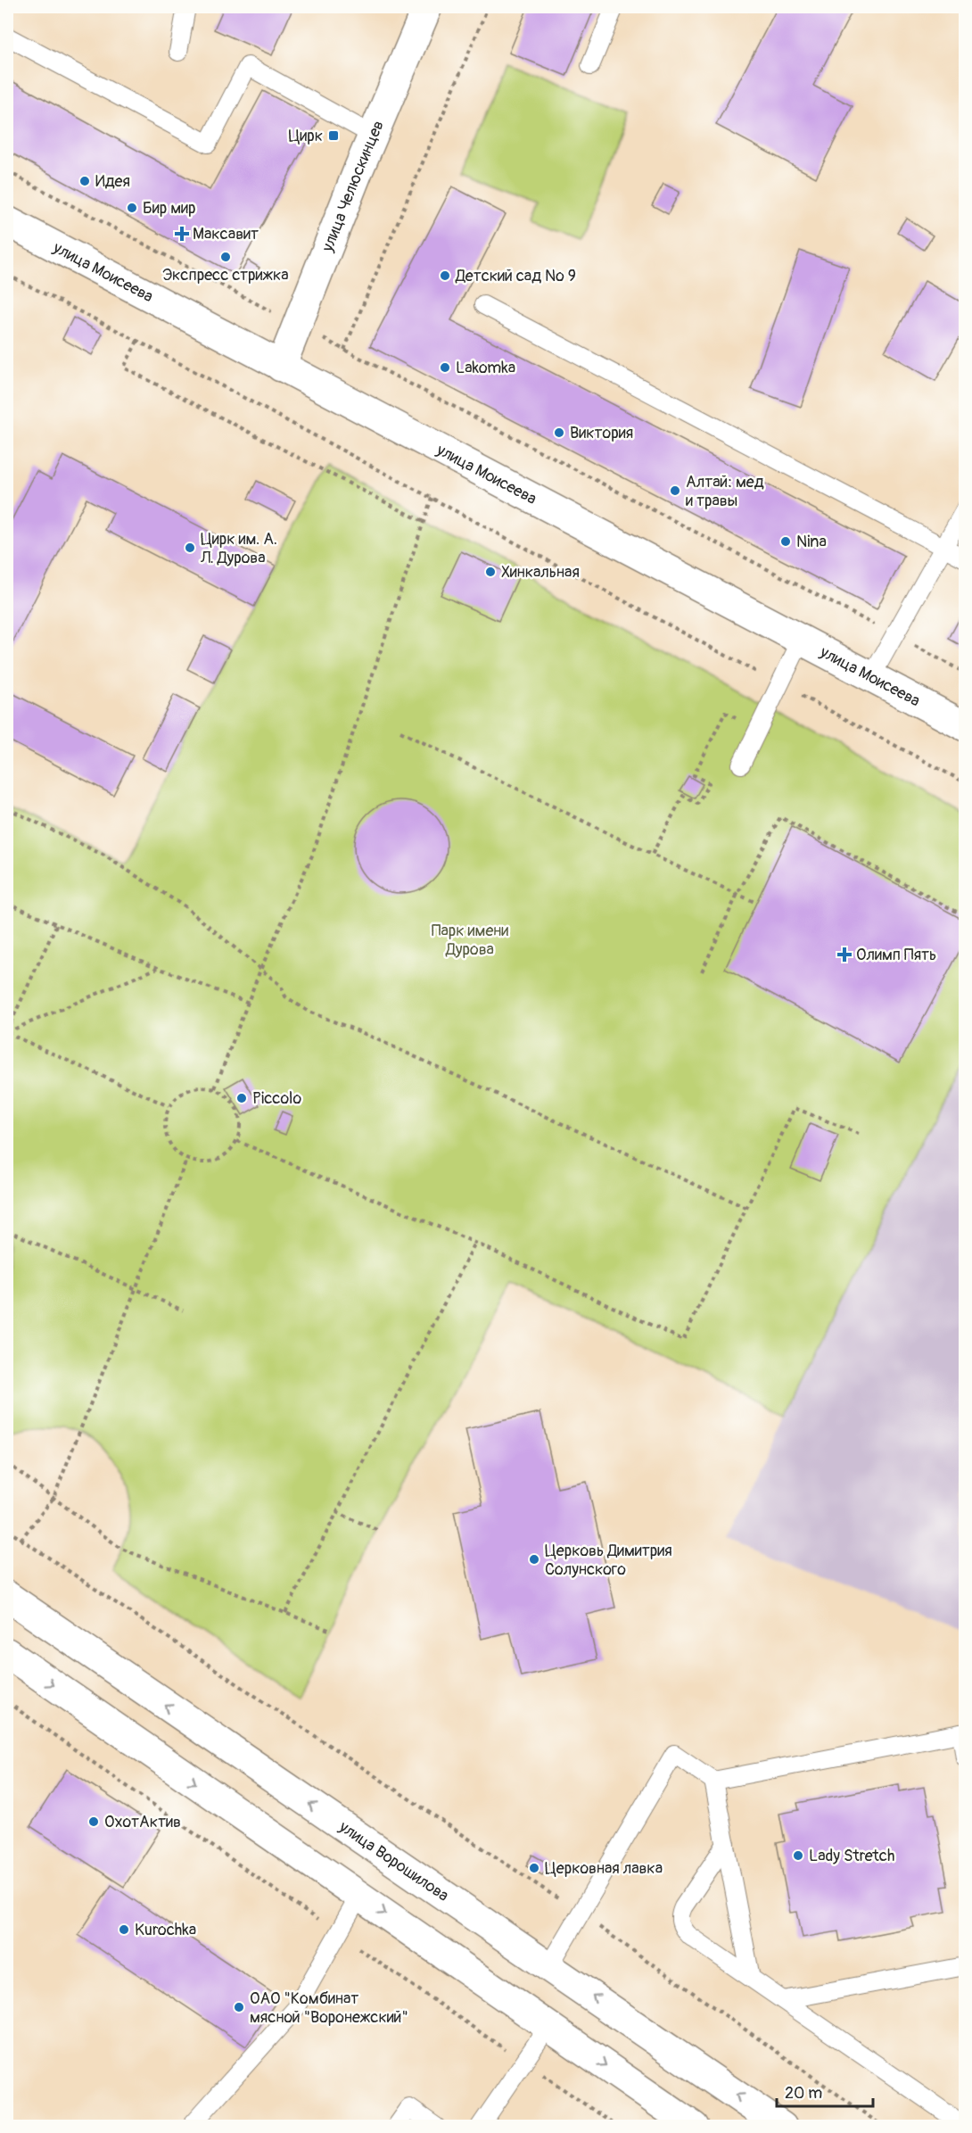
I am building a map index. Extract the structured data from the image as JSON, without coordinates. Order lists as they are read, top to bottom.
{
  "streets": {
    "main road": ["улица Челюскинцев", "улица Моисеева", "улица Ворошилова"]
  },
  "crossings": [
    ["улица Челюскинцев", "улица Моисеева"]
  ],
  "parks": ["Парк имени Дурова"],
  "places": {
    "transit": ["Цирк"],
    "other": [
      "Идея",
      "Бир мир",
      "Экспресс стрижка",
      "Детский сад № 9",
      "Lakomka",
      "Виктория",
      "Алтай: мед и травы",
      "Nina",
      "Цирк им. А. Л. Дурова",
      "Хинкальная",
      "Piccolo",
      "Церковь Димитрия Солунского",
      "ОхотАктив",
      "Lady Stretch",
      "Церковная лавка",
      "Kurochka",
      "ОАО \"Комбинат мясной \"Воронежский\""
    ],
    "health": ["Максавит", "Олимп Пять"]
  },
  "scale_bar": "20 m"
}
